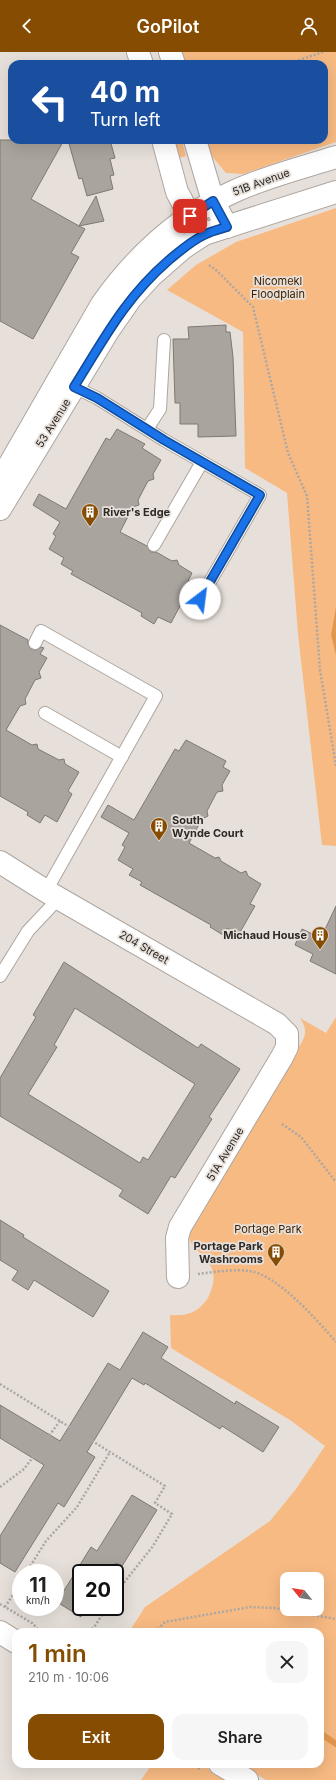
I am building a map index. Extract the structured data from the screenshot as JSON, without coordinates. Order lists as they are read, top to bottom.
{
  "streets": {
    "street": [
      "51B Avenue",
      "53 Avenue",
      "204 Street",
      "51A Avenue"
    ]
  },
  "crossings": [
    ["51B Avenue", "53 Avenue"],
    ["204 Street", "51A Avenue"]
  ],
  "parks": ["Nicomekl Floodplain", "Portage Park"],
  "places": {
    "building": [
      "River's Edge",
      "South Wynde Court",
      "Michaud House",
      "Portage Park Washrooms"
    ]
  },
  "north": "top left",
  "page": {
    "header": "GoPilot",
    "turn": ["40 m", "Turn left"],
    "speed": "11 km/h",
    "limit": "20",
    "heading": ["1 min", "210 m · 10:06"],
    "buttons": ["Exit", "Share"]
  }
}
